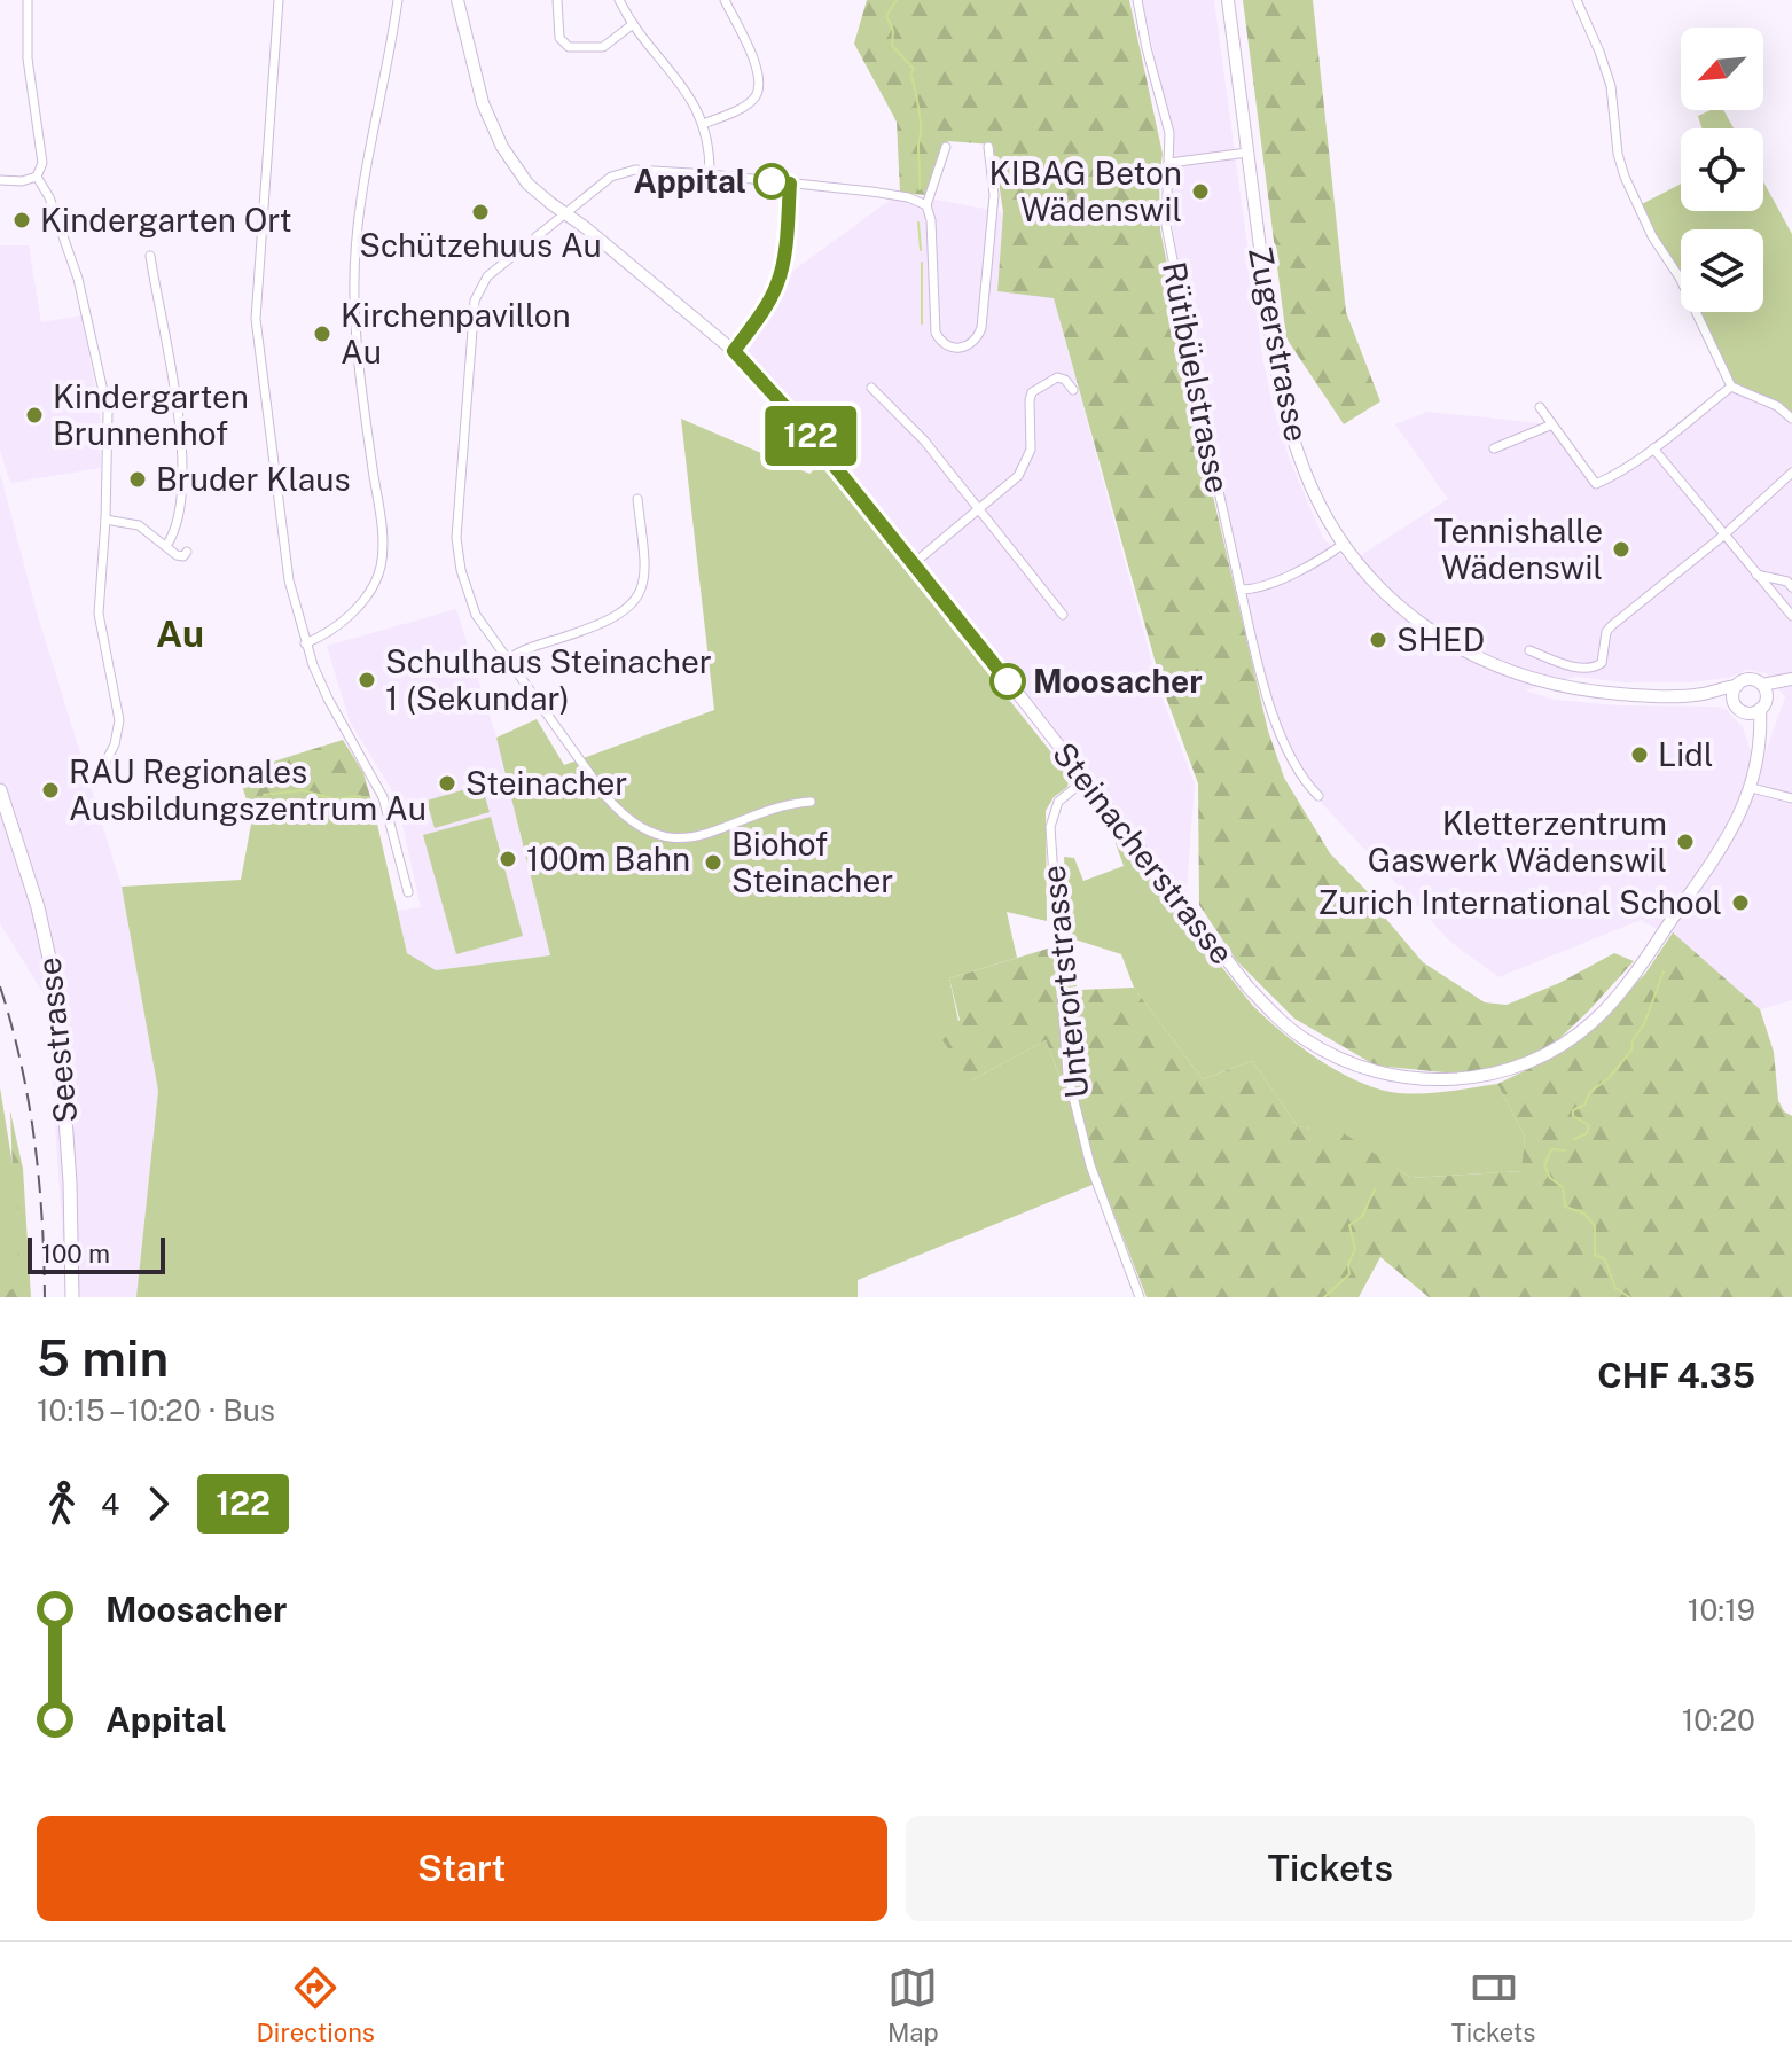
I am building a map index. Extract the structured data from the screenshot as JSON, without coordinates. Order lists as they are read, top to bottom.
{
  "streets": {
    "main road": ["Seestrasse"],
    "street": [
      "Zugerstrasse",
      "Rütibüelstrasse",
      "Steinacherstrasse",
      "Unterortstrasse"
    ]
  },
  "crossings": [
    ["Zugerstrasse", "Steinacherstrasse"],
    ["Steinacherstrasse", "Unterortstrasse"]
  ],
  "districts": ["Au"],
  "places": [
    "Appital",
    "KIBAG Beton Wädenswil",
    "Schützehuus Au",
    "Kindergarten Ort",
    "Kirchenpavillon Au",
    "Kindergarten Brunnenhof",
    "Bruder Klaus",
    "Tennishalle Wädenswil",
    "SHED",
    "Schulhaus Steinacher 1 (Sekundar)",
    "Moosacher",
    "Lidl",
    "Steinacher",
    "RAU Regionales Ausbildungszentrum Au",
    "Kletterzentrum Gaswerk Wädenswil",
    "100m Bahn",
    "Biohof Steinacher",
    "Zurich International School"
  ],
  "lines": ["bus line 122"],
  "scale_bar": "100 m",
  "north": "bottom left",
  "page": {
    "on_map": "122",
    "scale": "100 m",
    "heading": ["5 min", "10:15 – 10:20 · Bus", "CHF 4.35"],
    "legs": ["4", "122"],
    "list": [
      {
        "name": "Moosacher",
        "value": "10:19"
      },
      {
        "name": "Appital",
        "value": "10:20"
      }
    ],
    "buttons": ["Start", "Tickets"],
    "tabs": ["Directions", "Map", "Tickets"]
  }
}
